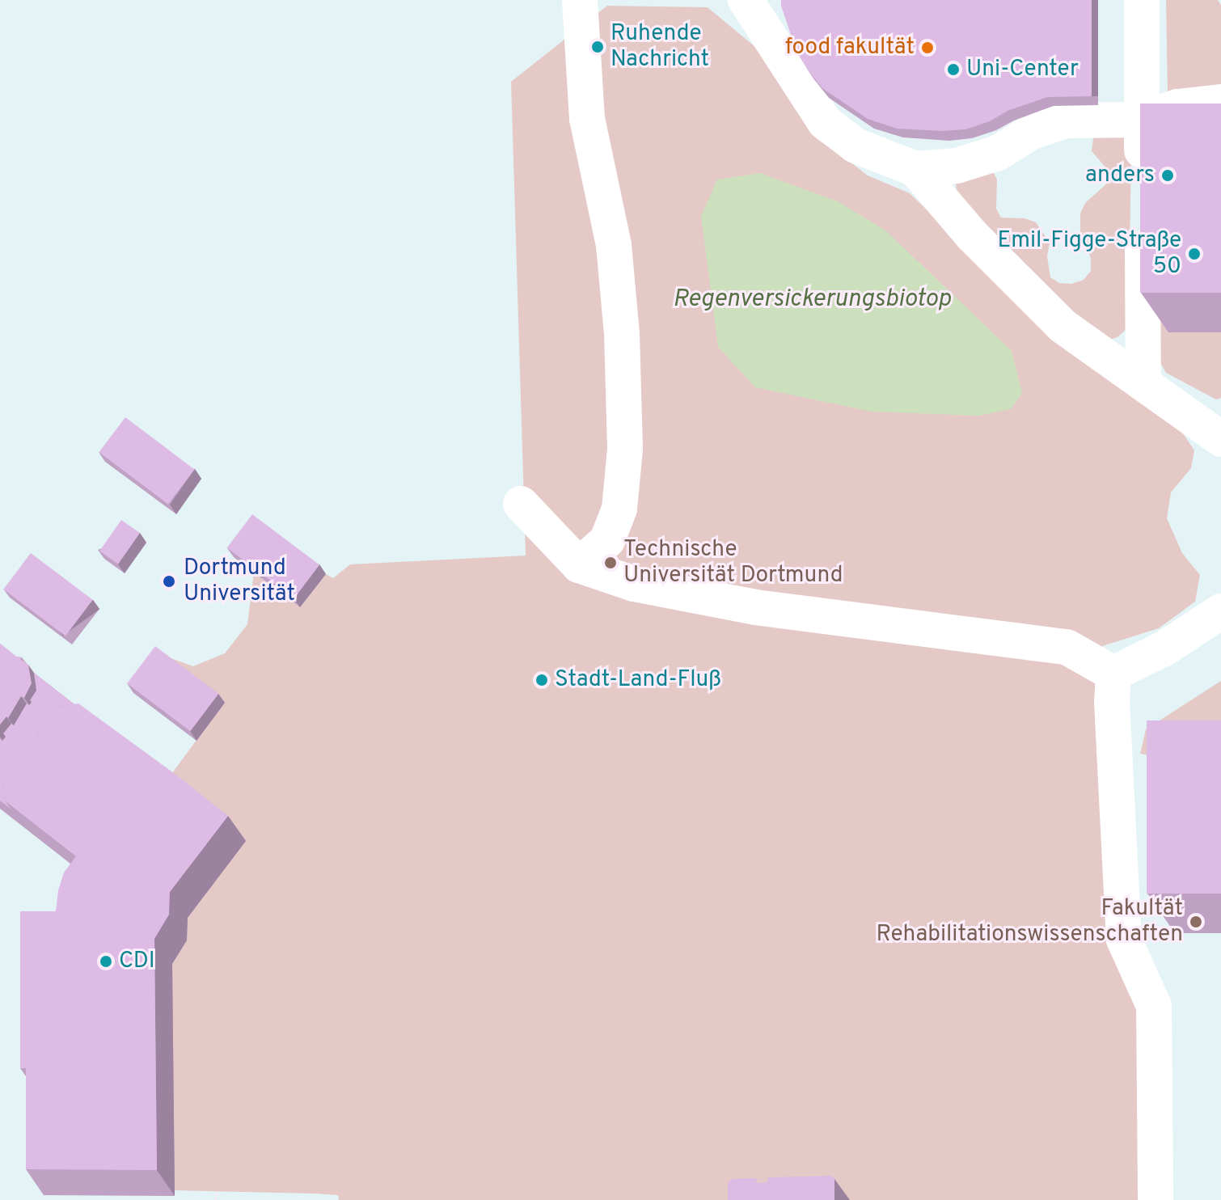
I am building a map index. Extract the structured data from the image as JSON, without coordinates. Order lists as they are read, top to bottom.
{
  "water": ["Regenversickerungsbiotop"],
  "places": [
    "Ruhende Nachricht",
    "food fakultät",
    "Uni-Center",
    "anders",
    "Emil-Figge-Straße 50",
    "Technische Universität Dortmund",
    "Dortmund Universität",
    "Stadt-Land-Fluß",
    "Fakultät Rehabilitationswissenschaften",
    "CDI"
  ]
}
